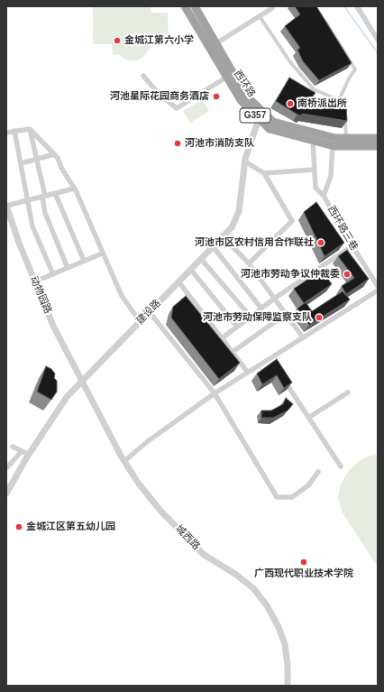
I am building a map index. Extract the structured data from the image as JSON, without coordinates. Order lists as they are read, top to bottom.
{
  "streets": {
    "highway": ["西环路", "G357"],
    "street": [
      "西环路三巷",
      "动物园路",
      "建设路",
      "城西路"
    ]
  },
  "crossings": [
    ["西环路", "西环路三巷"],
    ["西环路", "建设路"],
    ["动物园路", "建设路"],
    ["动物园路", "城西路"],
    ["建设路", "城西路"]
  ],
  "places": [
    "金城江第六小学",
    "河池星际花园商务酒店",
    "南桥派出所",
    "河池市消防支队",
    "河池市区农村信用合作联社",
    "河池市劳动争议仲裁委",
    "河池市劳动保障监察支队",
    "金城江区第五幼儿园",
    "广西现代职业技术学院"
  ]
}
